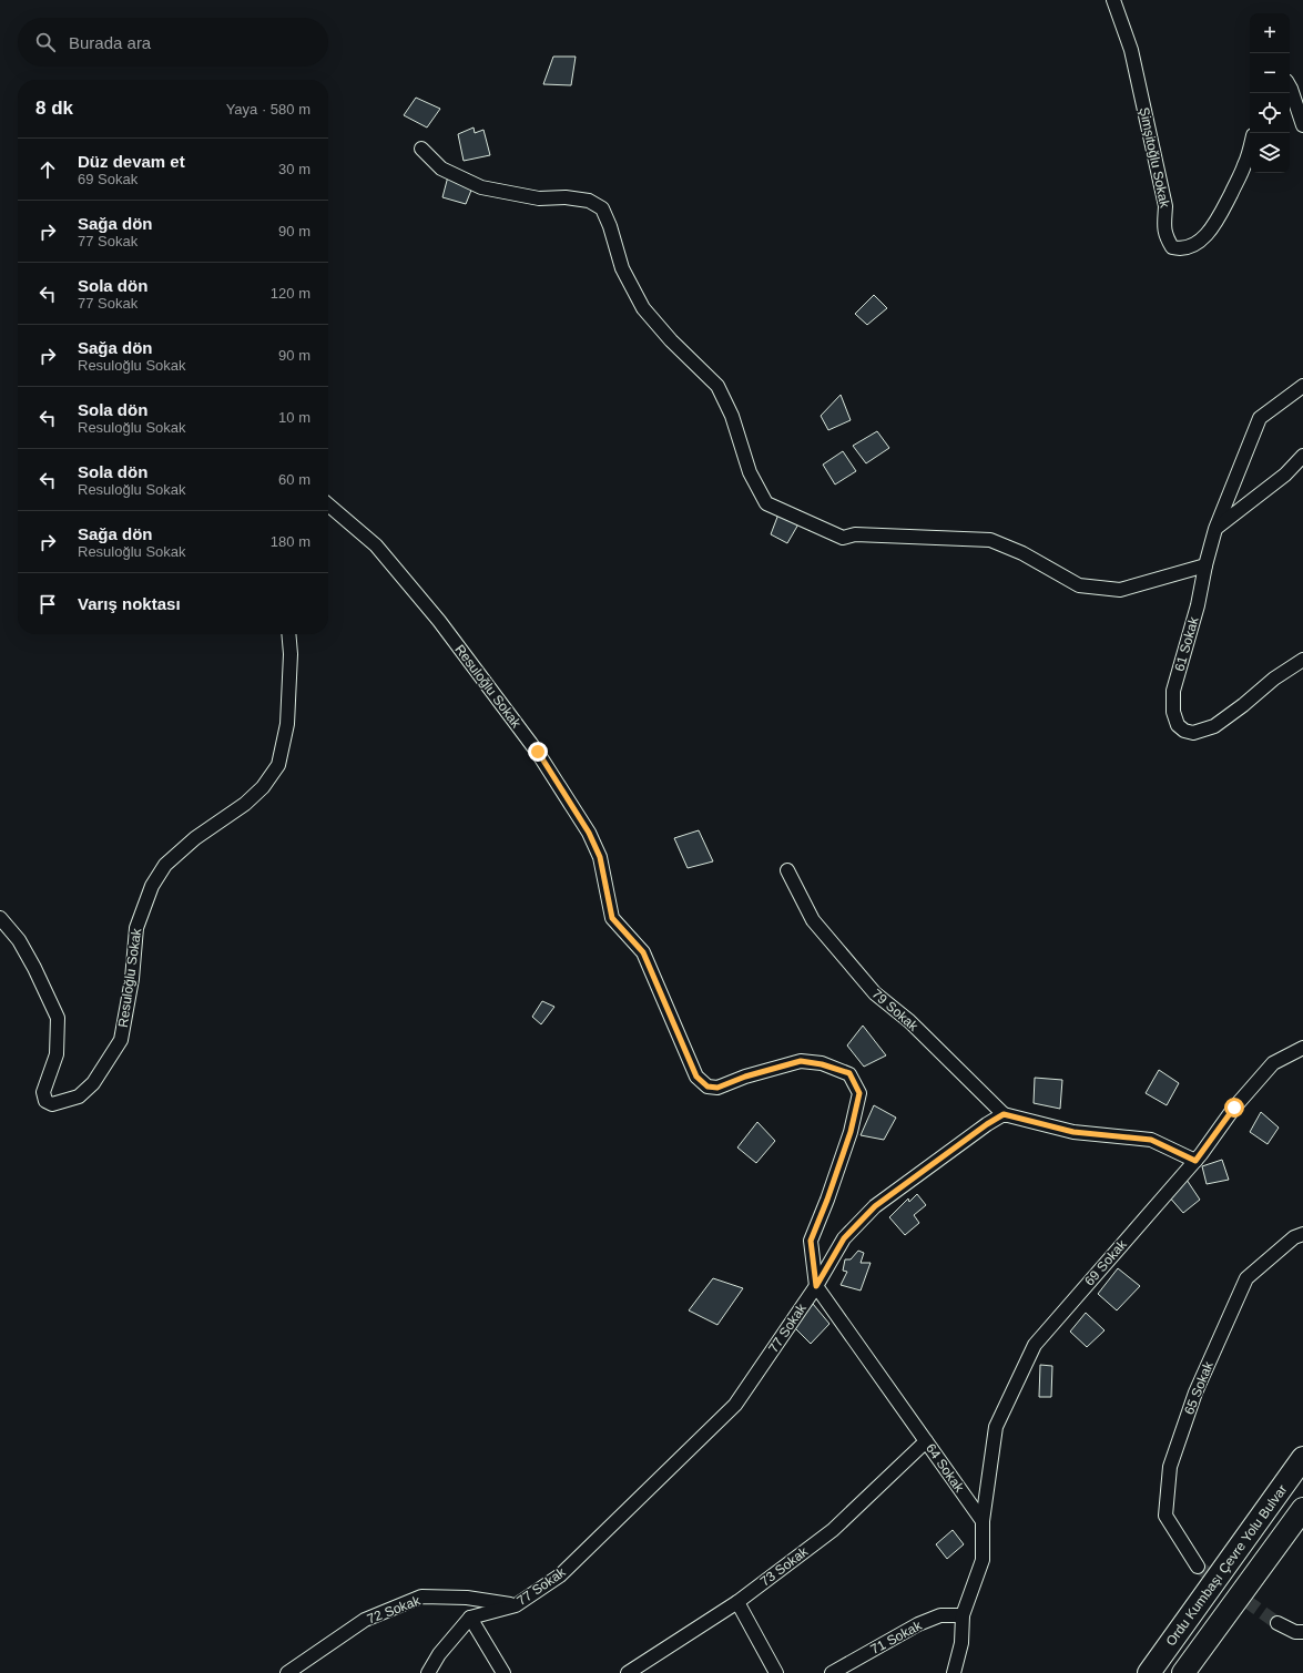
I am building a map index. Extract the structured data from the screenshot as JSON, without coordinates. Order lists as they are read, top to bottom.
{
  "streets": {
    "highway": ["Ordu Kumbaşı Çevre Yolu Bulvar"],
    "street": [
      "Şimşitoğlu Sokak",
      "61 Sokak",
      "Resuloğlu Sokak",
      "79 Sokak",
      "69 Sokak",
      "77 Sokak",
      "65 Sokak",
      "64 Sokak",
      "73 Sokak",
      "72 Sokak",
      "71 Sokak"
    ]
  },
  "crossings": [
    ["Resuloğlu Sokak", "77 Sokak"],
    ["Resuloğlu Sokak", "64 Sokak"],
    ["79 Sokak", "77 Sokak"],
    ["69 Sokak", "64 Sokak"],
    ["77 Sokak", "64 Sokak"],
    ["77 Sokak", "72 Sokak"],
    ["64 Sokak", "73 Sokak"]
  ],
  "page": {
    "map_buttons": ["+", "−"],
    "search": "Burada ara",
    "heading": ["8 dk", "Yaya · 580 m"],
    "list": [
      ["Düz devam et", "69 Sokak", "30 m"],
      ["Sağa dön", "77 Sokak", "90 m"],
      ["Sola dön", "77 Sokak", "120 m"],
      ["Sağa dön", "Resuloğlu Sokak", "90 m"],
      ["Sola dön", "Resuloğlu Sokak", "10 m"],
      ["Sola dön", "Resuloğlu Sokak", "60 m"],
      ["Sağa dön", "Resuloğlu Sokak", "180 m"],
      "Varış noktası"
    ]
  }
}
